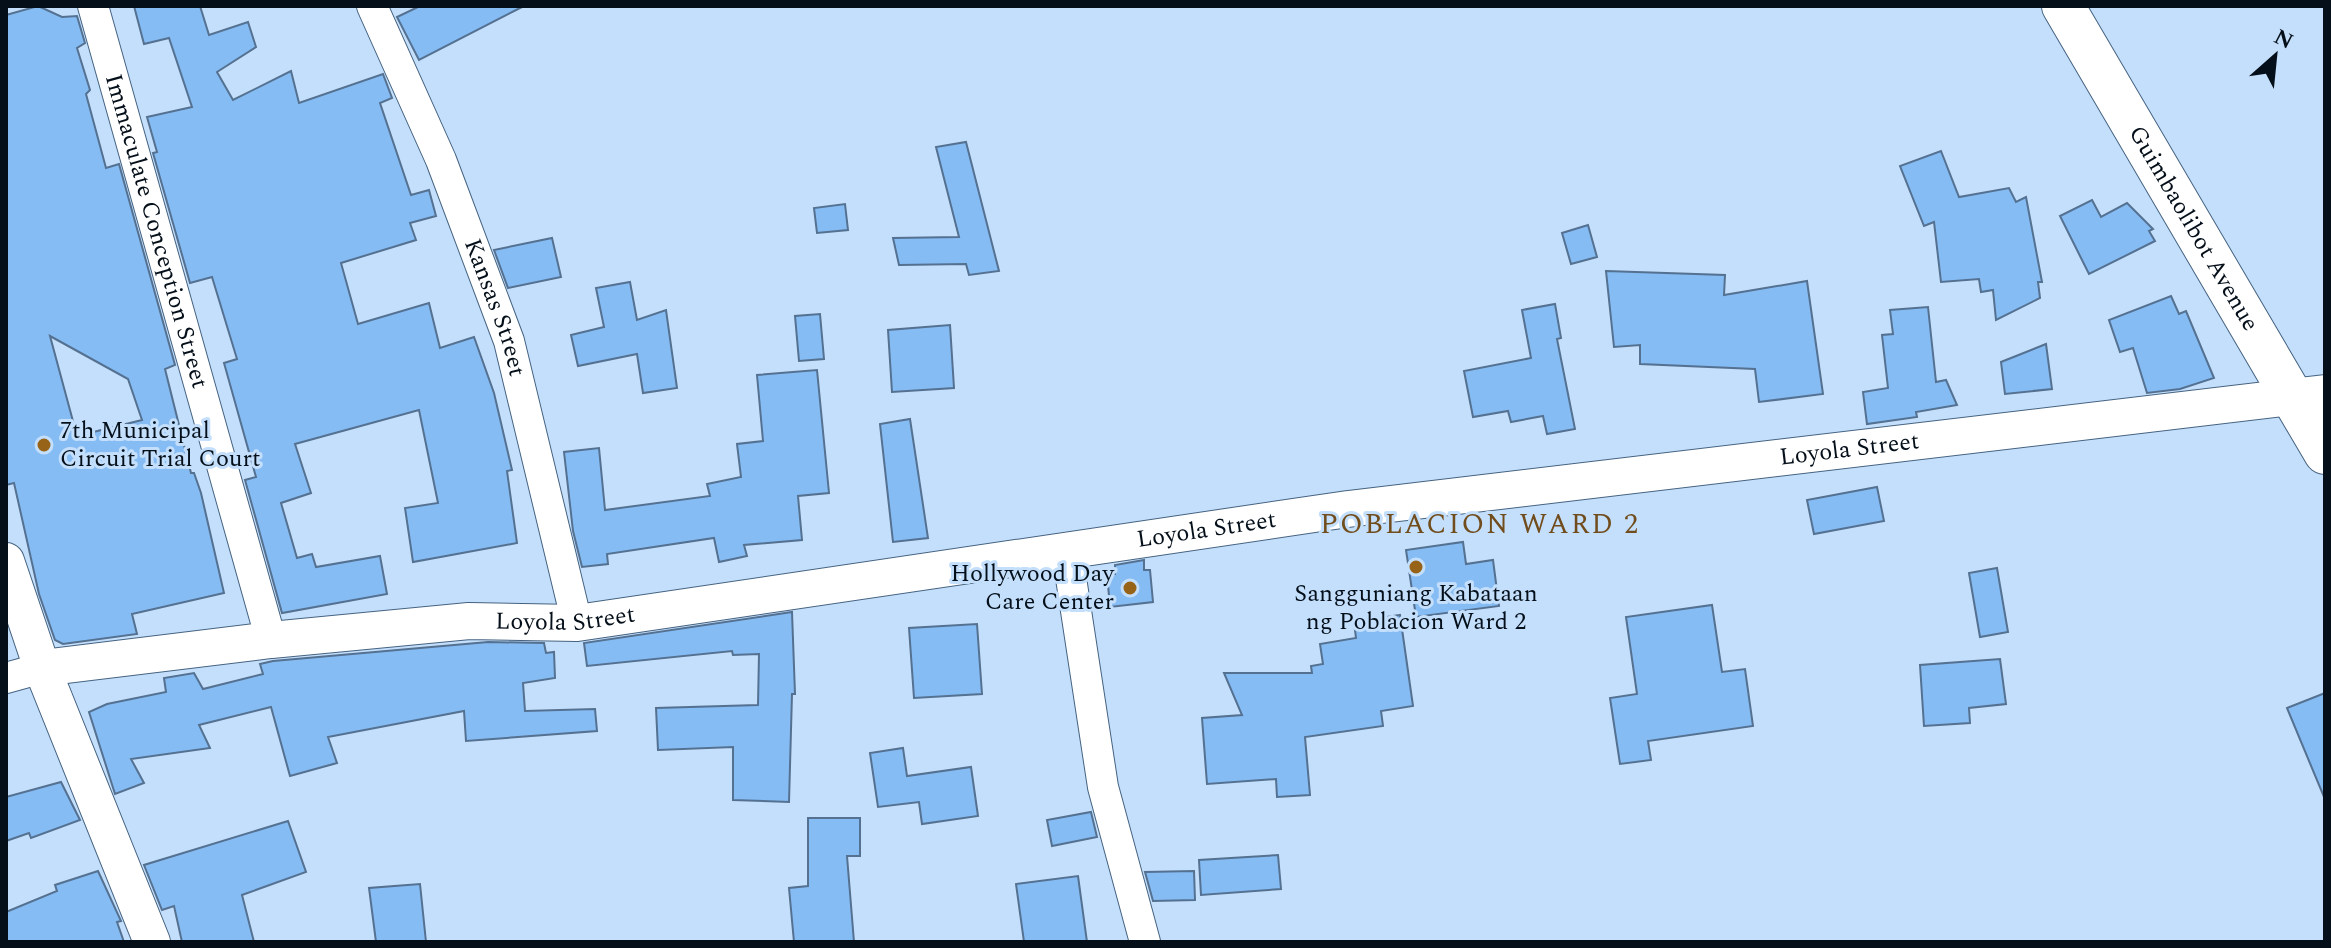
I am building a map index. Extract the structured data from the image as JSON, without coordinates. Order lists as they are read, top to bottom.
{
  "streets": {
    "main road": ["Guimbaolibot Avenue"],
    "street": ["Immaculate Conception Street", "Kansas Street", "Loyola Street"]
  },
  "crossings": [
    ["Guimbaolibot Avenue", "Loyola Street"],
    ["Immaculate Conception Street", "Loyola Street"],
    ["Kansas Street", "Loyola Street"]
  ],
  "districts": ["POBLACION WARD 2"],
  "places": ["7th Municipal Circuit Trial Court", "Sangguniang Kabataan ng Poblacion Ward 2", "Hollywood Day Care Center"],
  "north": "top right"
}
